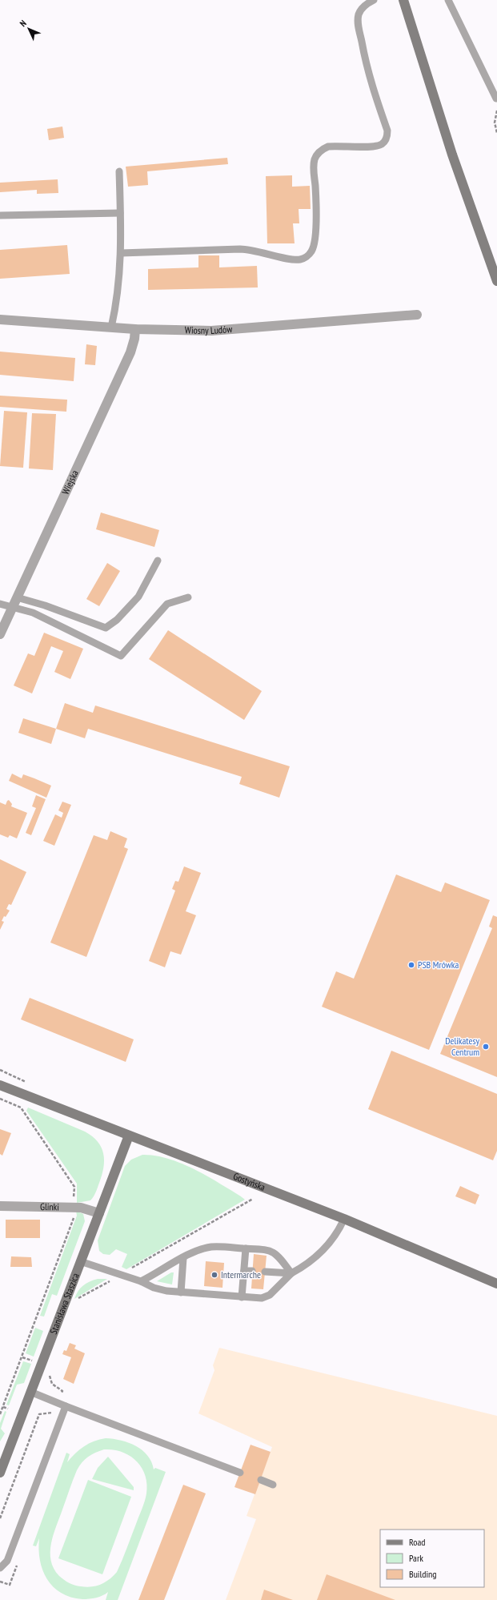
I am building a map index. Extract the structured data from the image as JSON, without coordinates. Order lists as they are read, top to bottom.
{
  "streets": {
    "main road": ["Gostyńska", "Stanisława Staszica"],
    "street": ["Wiosny Ludów", "Wiejska", "Glinki"]
  },
  "crossings": [
    ["Wiosny Ludów", "Wiejska"],
    ["Gostyńska", "Stanisława Staszica"],
    ["Glinki", "Stanisława Staszica"]
  ],
  "places": ["PSB Mrówka", "Delikatesy Centrum", "Intermarche"],
  "legend": ["Road", "Park", "Building"],
  "north": "top left"
}
